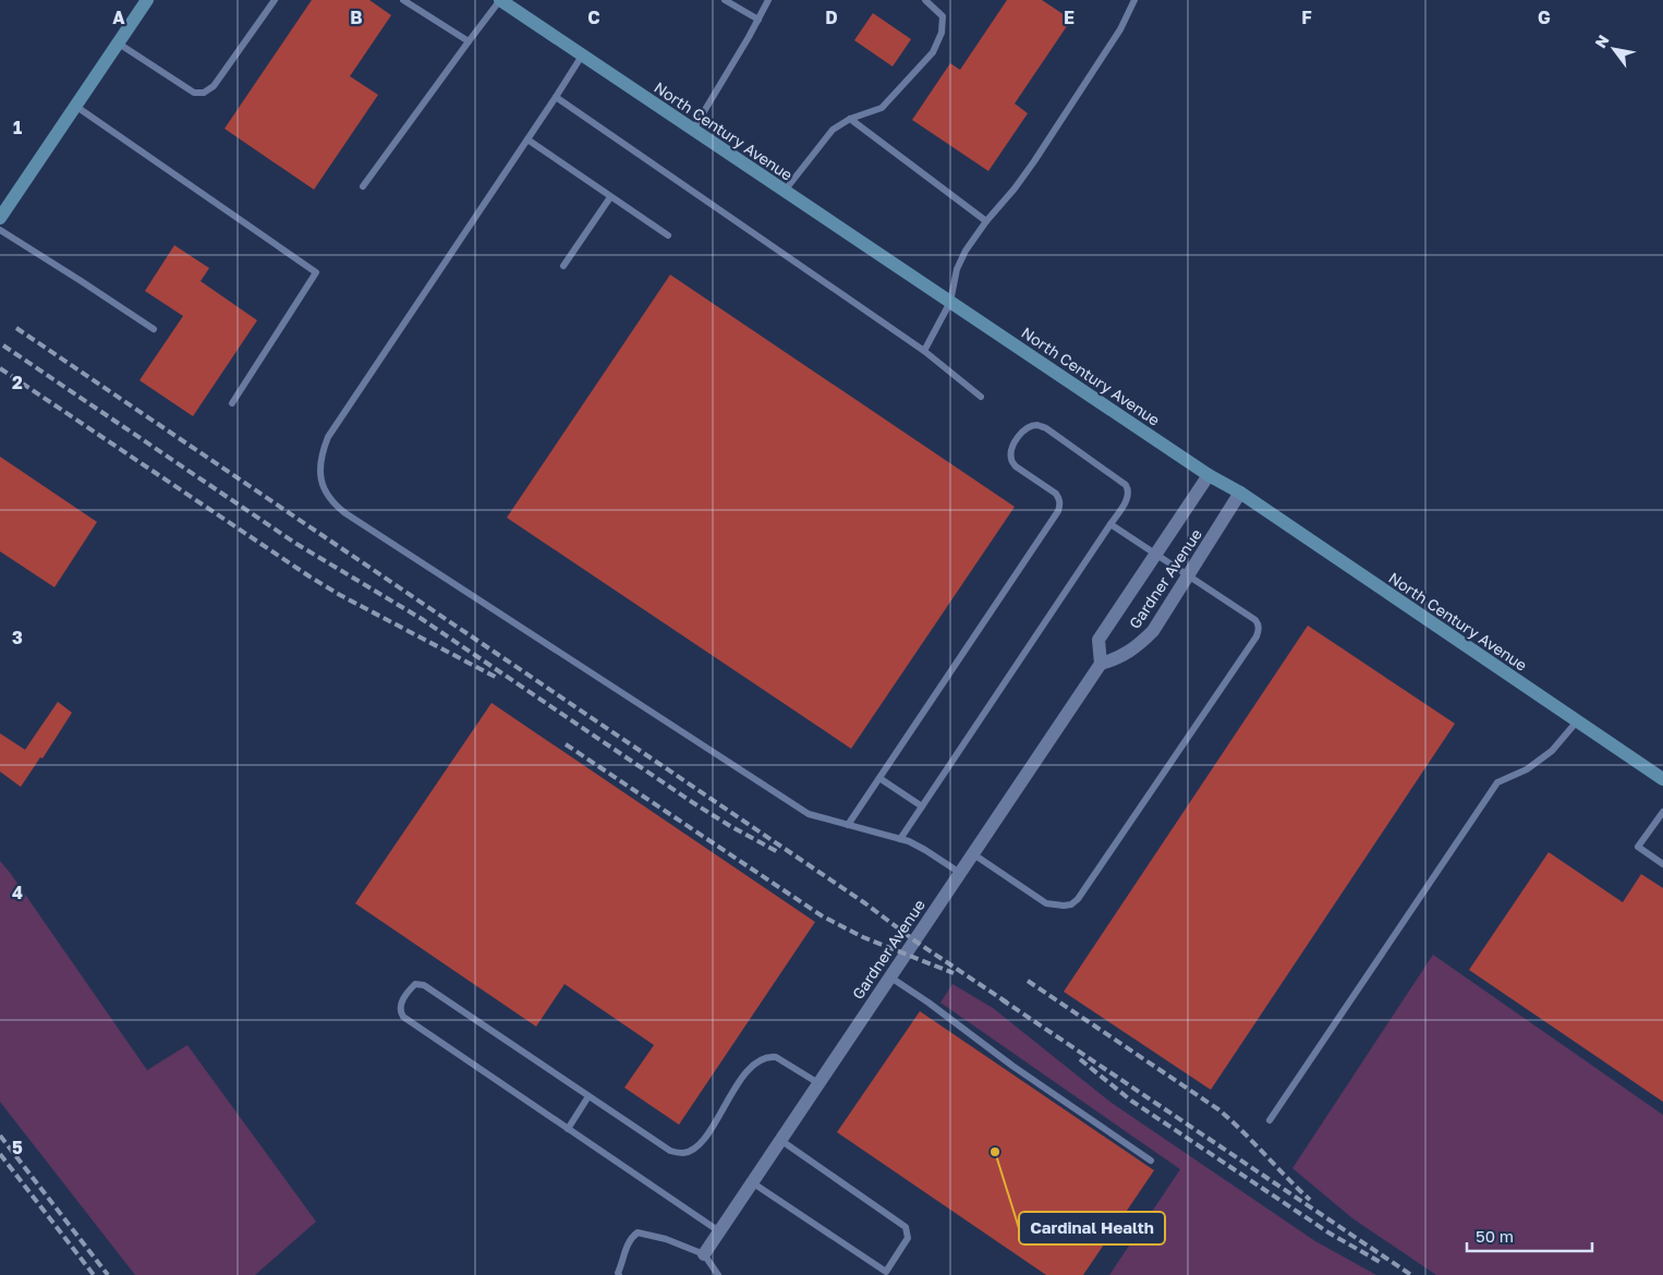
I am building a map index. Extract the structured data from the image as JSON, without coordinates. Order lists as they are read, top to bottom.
{
  "streets": {
    "street": ["North Century Avenue", "Gardner Avenue"]
  },
  "crossings": [
    ["North Century Avenue", "Gardner Avenue"]
  ],
  "places": ["Cardinal Health"],
  "scale_bar": "50 m",
  "north": "top left",
  "grid": {
    "columns": [
      "A",
      "B",
      "C",
      "D",
      "E",
      "F",
      "G"
    ],
    "rows": [
      "1",
      "2",
      "3",
      "4",
      "5"
    ]
  }
}
